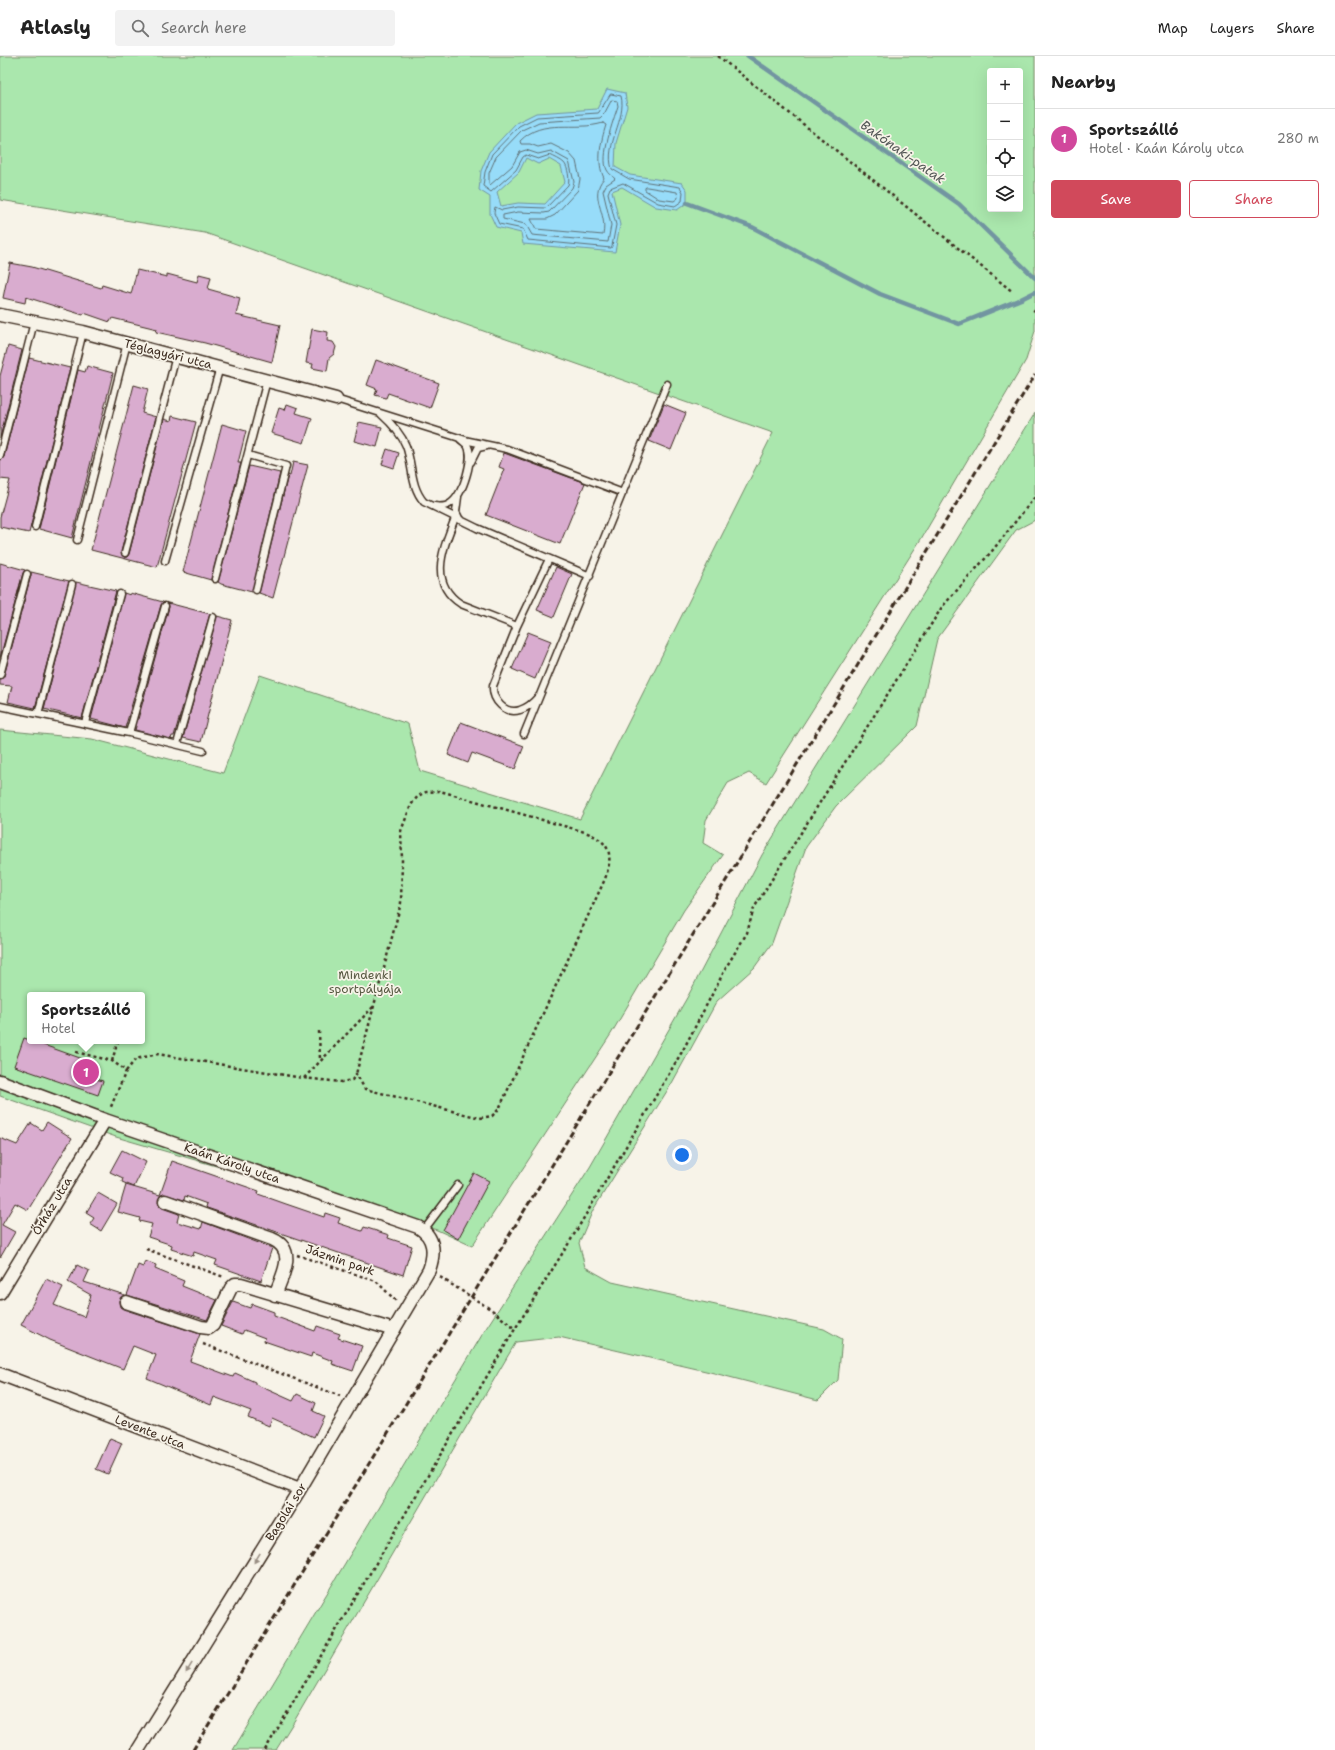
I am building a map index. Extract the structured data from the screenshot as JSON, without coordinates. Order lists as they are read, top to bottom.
{
  "streets": {
    "street": [
      "Téglagyári utca",
      "Kaán Károly utca",
      "Őrház utca",
      "Levente utca",
      "Bagolai sor"
    ],
    "path": ["Jázmin park"]
  },
  "crossings": [
    ["Kaán Károly utca", "Őrház utca"],
    ["Kaán Károly utca", "Bagolai sor"],
    ["Levente utca", "Bagolai sor"]
  ],
  "one_way": ["Bagolai sor"],
  "water": ["Bakónaki-patak"],
  "parks": ["Mindenki sportpályája"],
  "page": {
    "header": "Atlasly",
    "search": "Search here",
    "nav": ["Map", "Layers", "Share"],
    "heading": "Nearby",
    "map_buttons": ["+", "−"],
    "list": [
      {
        "mark": "1",
        "name": "Sportszálló",
        "note": "Hotel · Kaán Károly utca",
        "value": "280 m"
      }
    ],
    "buttons": ["Save", "Share"],
    "popup": ["Sportszálló", "Hotel"],
    "pins": "1"
  }
}
